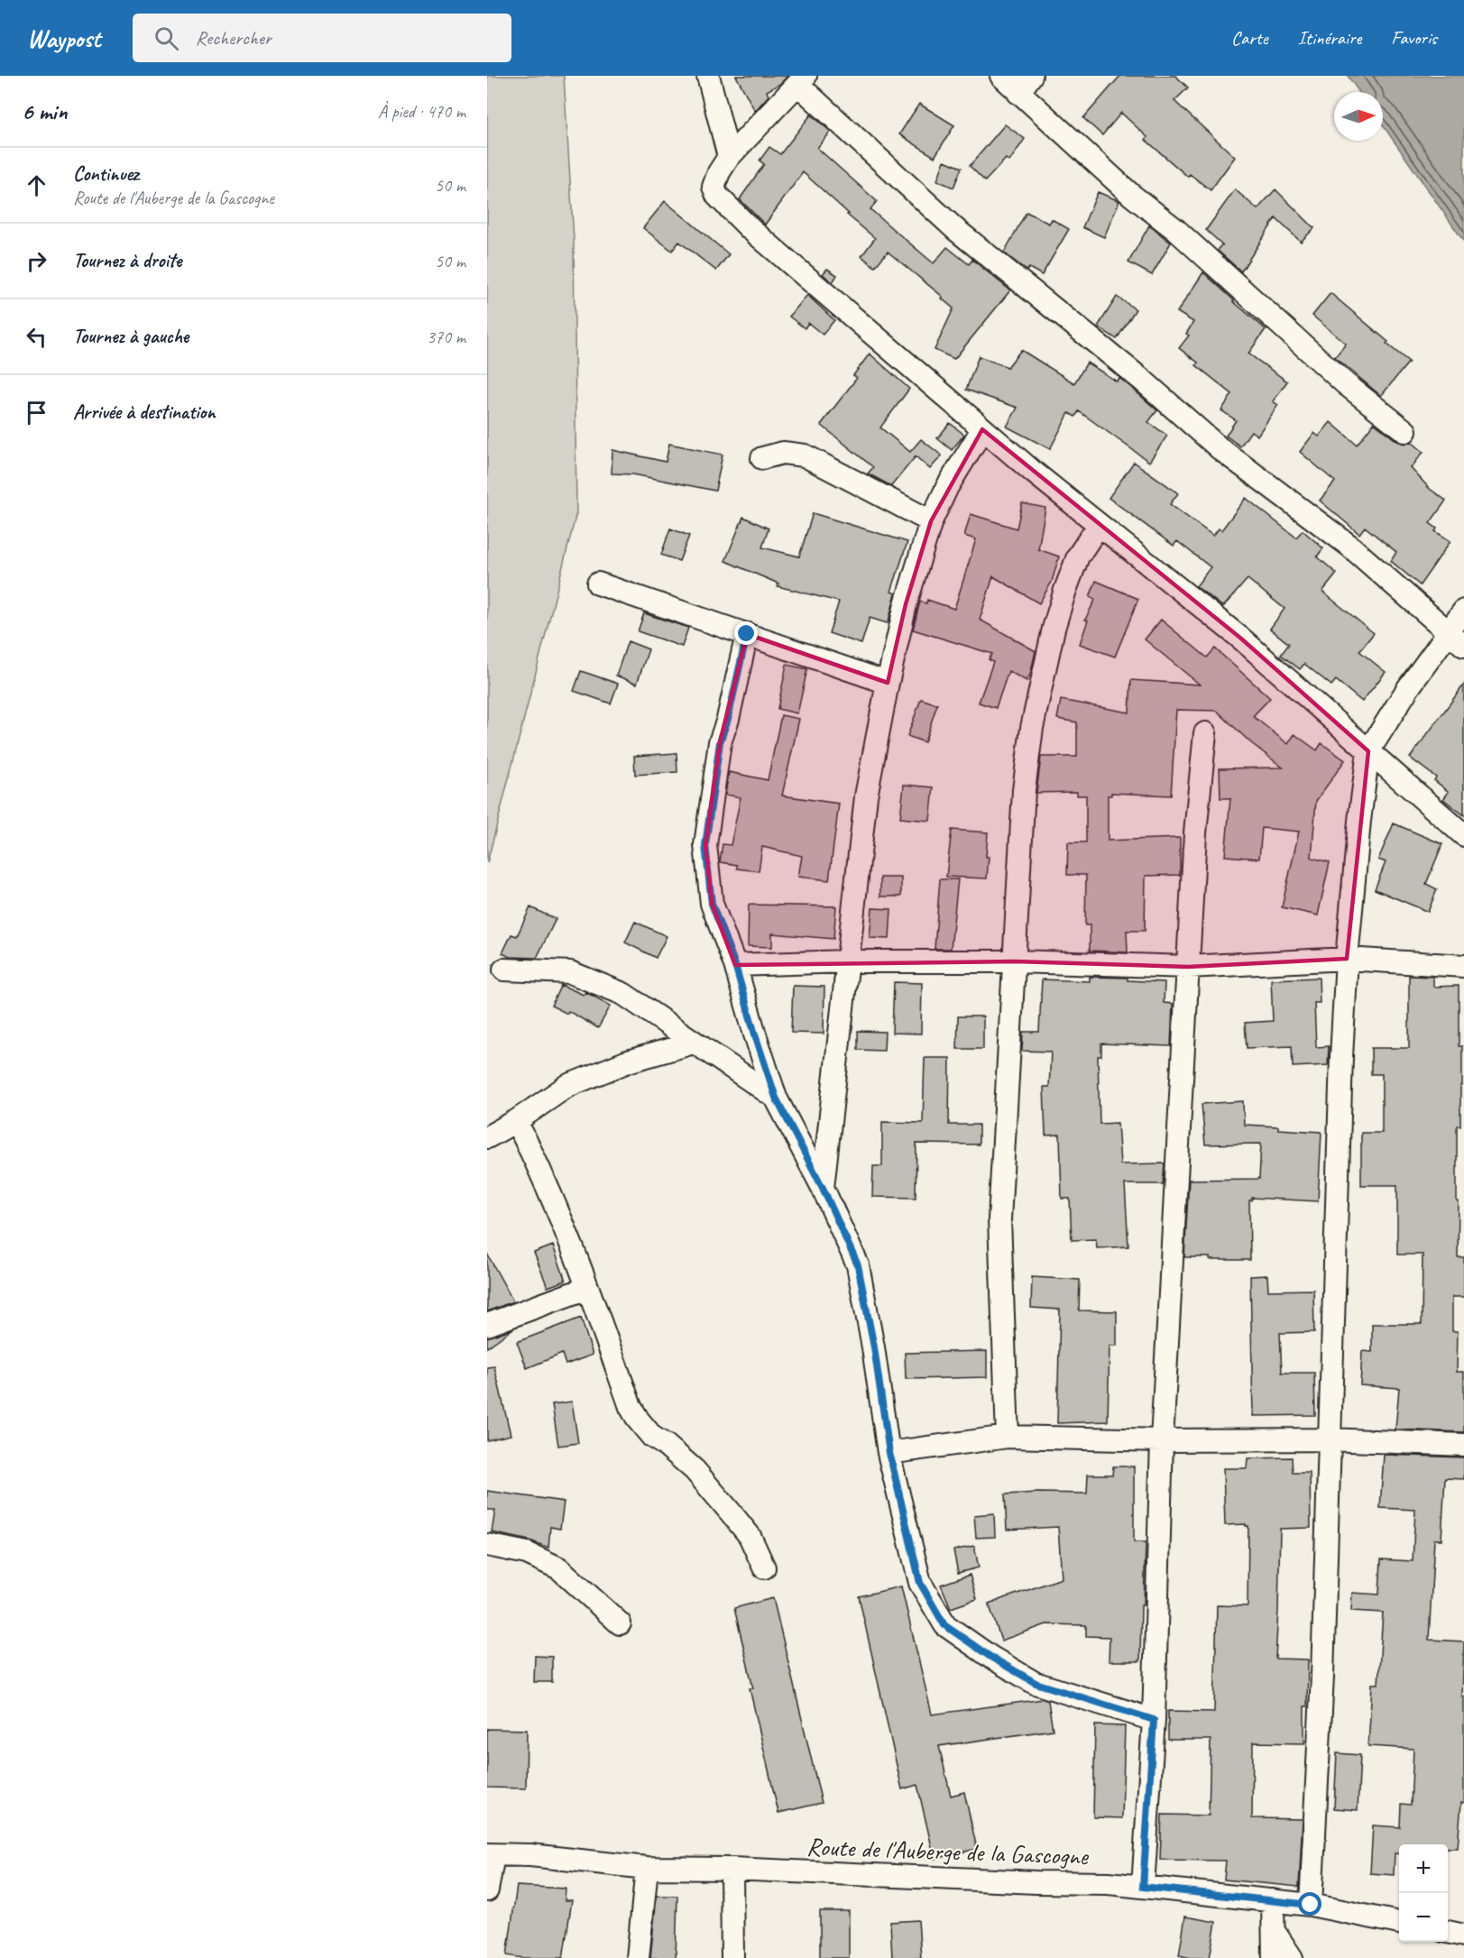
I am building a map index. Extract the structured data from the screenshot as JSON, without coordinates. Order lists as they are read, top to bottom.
{
  "streets": {
    "street": ["Route de l'Auberge de la Gascogne"]
  },
  "north": "right",
  "page": {
    "header": "Waypost",
    "search": "Rechercher",
    "nav": ["Carte", "Itinéraire", "Favoris"],
    "heading": ["6 min", "À pied · 470 m"],
    "list": [
      ["Continuez", "Route de l'Auberge de la Gascogne", "50 m"],
      ["Tournez à droite", "50 m"],
      ["Tournez à gauche", "370 m"],
      "Arrivée à destination"
    ],
    "map_buttons": ["+", "−"]
  }
}
